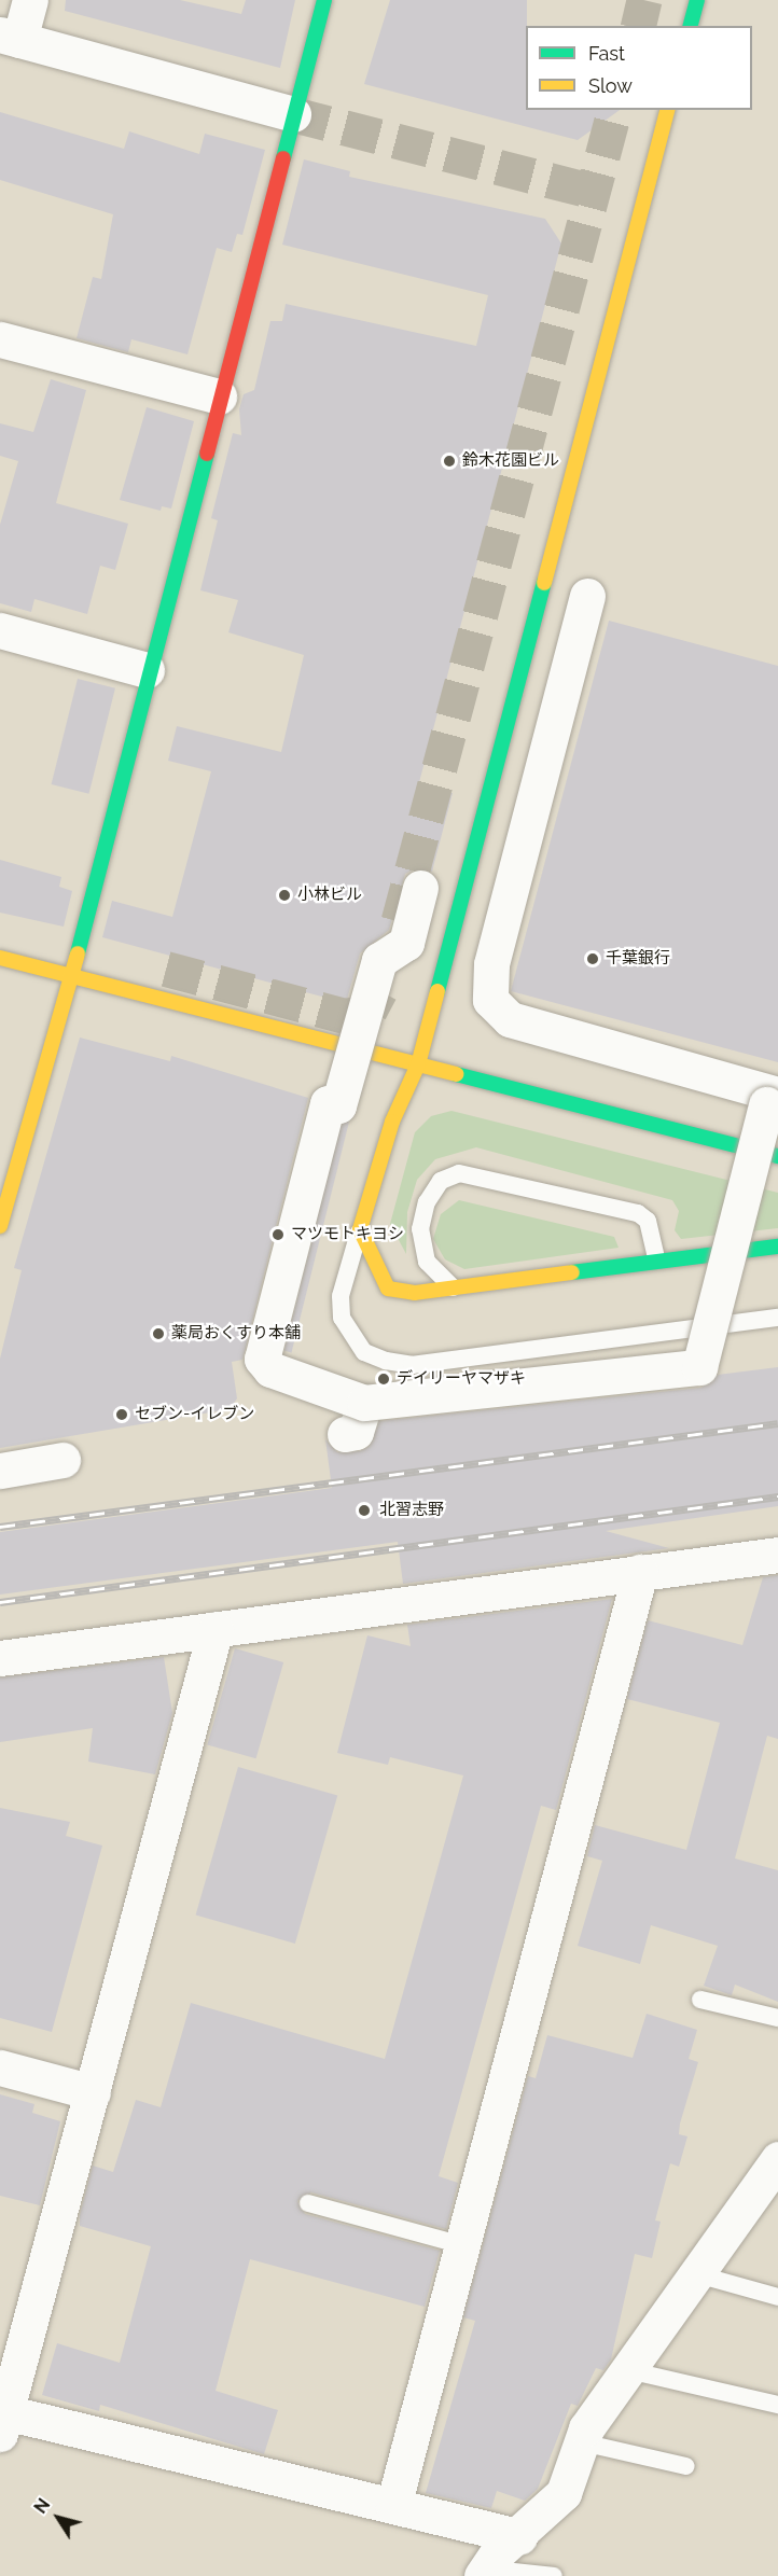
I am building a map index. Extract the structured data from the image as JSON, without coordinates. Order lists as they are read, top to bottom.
{
  "places": [
    "鈴木花園ビル",
    "小林ビル",
    "千葉銀行",
    "マツモトキヨシ",
    "薬局おくすり本舗",
    "デイリーヤマザキ",
    "セブン-イレブン",
    "北習志野"
  ],
  "legend": ["Fast", "Slow"],
  "north": "top left"
}
